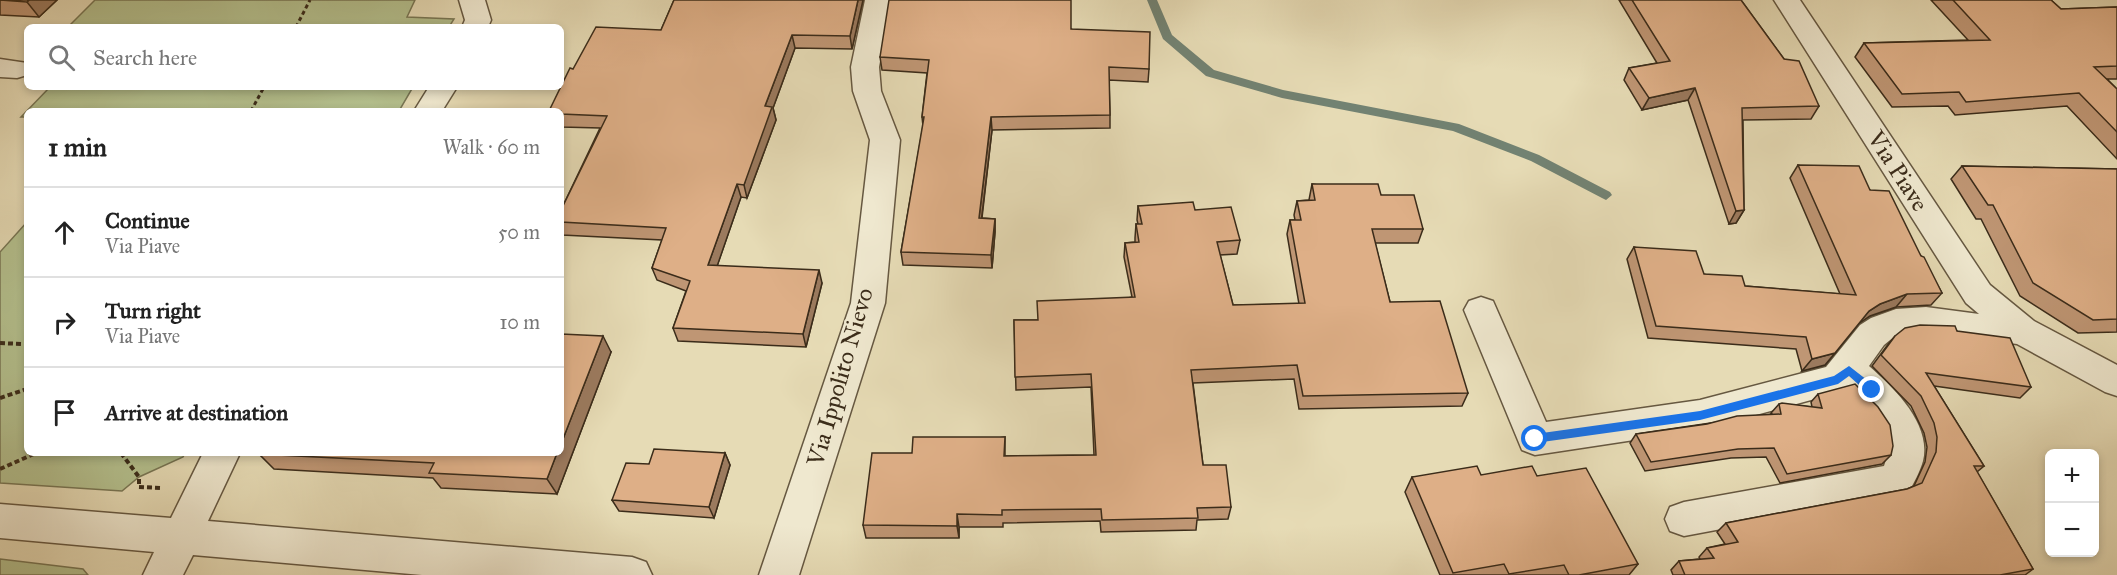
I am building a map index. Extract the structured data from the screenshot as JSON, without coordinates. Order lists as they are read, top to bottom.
{
  "streets": {
    "street": ["Via Piave", "Via Ippolito Nievo"]
  },
  "page": {
    "search": "Search here",
    "heading": ["1 min", "Walk · 60 m"],
    "list": [
      ["Continue", "Via Piave", "50 m"],
      ["Turn right", "Via Piave", "10 m"],
      "Arrive at destination"
    ],
    "map_buttons": ["+", "−"]
  }
}
